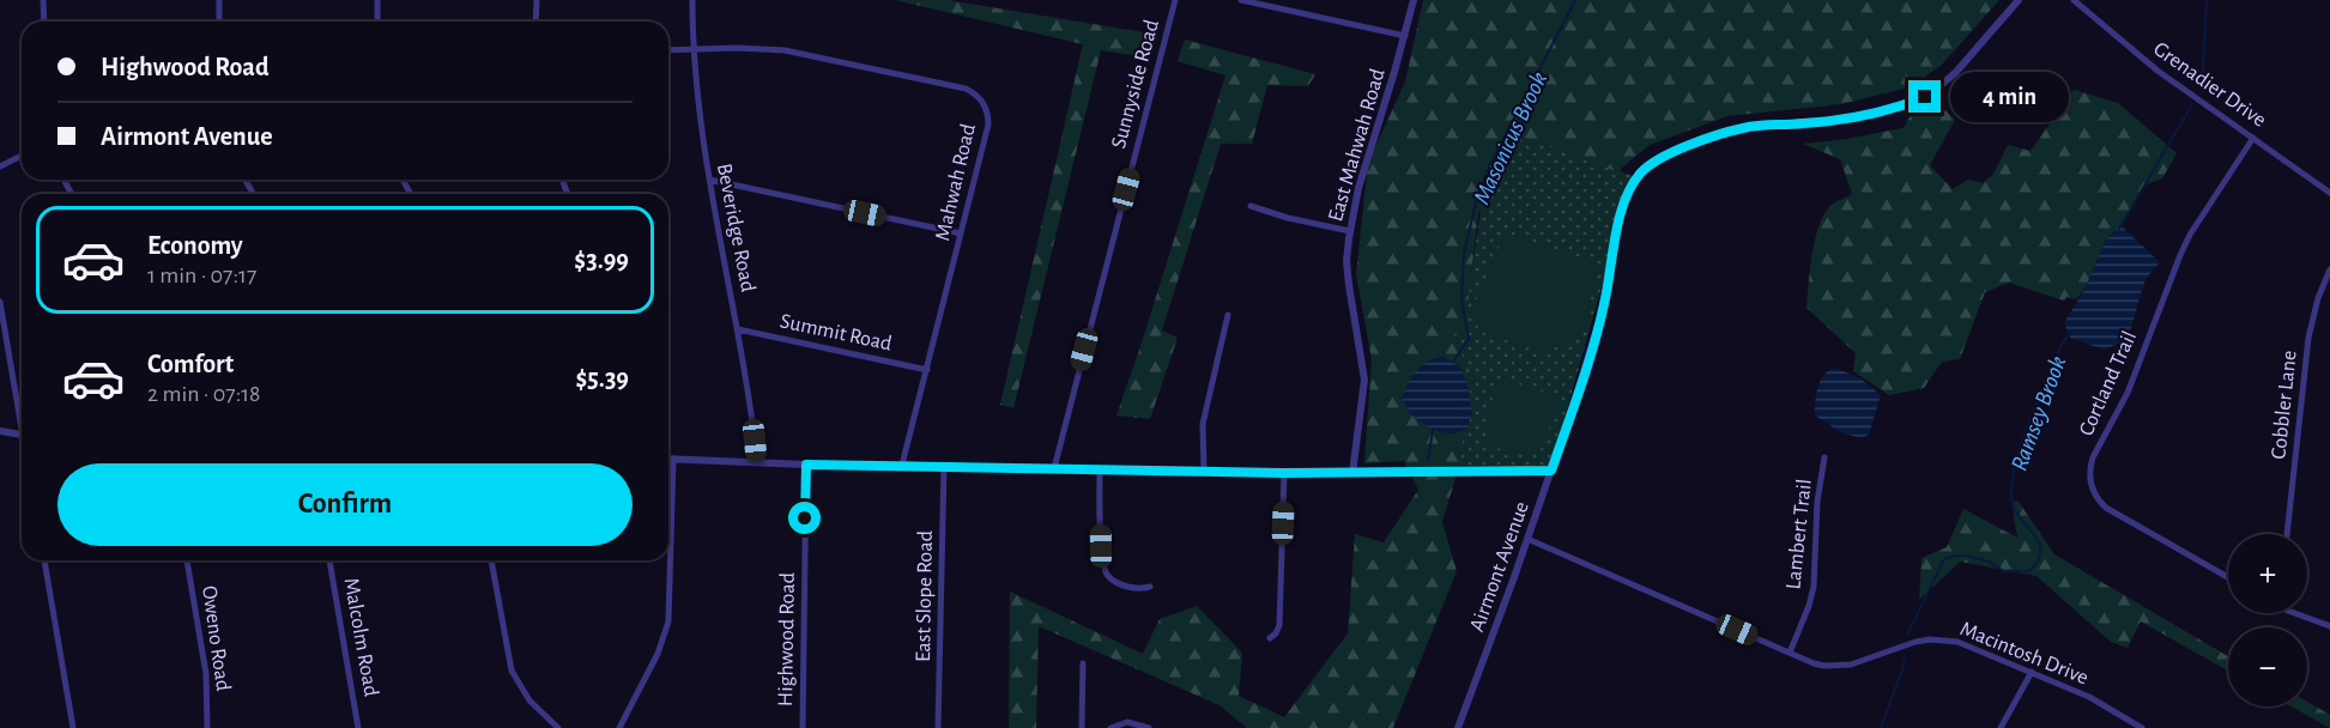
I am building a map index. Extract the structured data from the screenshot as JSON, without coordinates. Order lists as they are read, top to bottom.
{
  "streets": {
    "street": [
      "Sunnyside Road",
      "Grenadier Drive",
      "East Mahwah Road",
      "Mahwah Road",
      "Beveridge Road",
      "Summit Road",
      "Cortland Trail",
      "Cobbler Lane",
      "Lambert Trail",
      "Airmont Avenue",
      "East Slope Road",
      "Malcolm Road",
      "Oweno Road",
      "Highwood Road",
      "Macintosh Drive"
    ]
  },
  "crossings": [
    ["Grenadier Drive", "Cortland Trail"],
    ["Mahwah Road", "Beveridge Road"],
    ["Mahwah Road", "Summit Road"],
    ["Beveridge Road", "Summit Road"],
    ["Lambert Trail", "Macintosh Drive"],
    ["Airmont Avenue", "Macintosh Drive"]
  ],
  "water": ["Masonicus Brook", "Ramsey Brook"],
  "page": {
    "banner": ["Highwood Road", "Airmont Avenue"],
    "bubble": "4 min",
    "list": [
      {
        "name": "Economy",
        "note": "1 min · 07:17",
        "value": "$3.99"
      },
      {
        "name": "Comfort",
        "note": "2 min · 07:18",
        "value": "$5.39"
      }
    ],
    "buttons": "Confirm",
    "map_buttons": ["+", "−"]
  }
}
